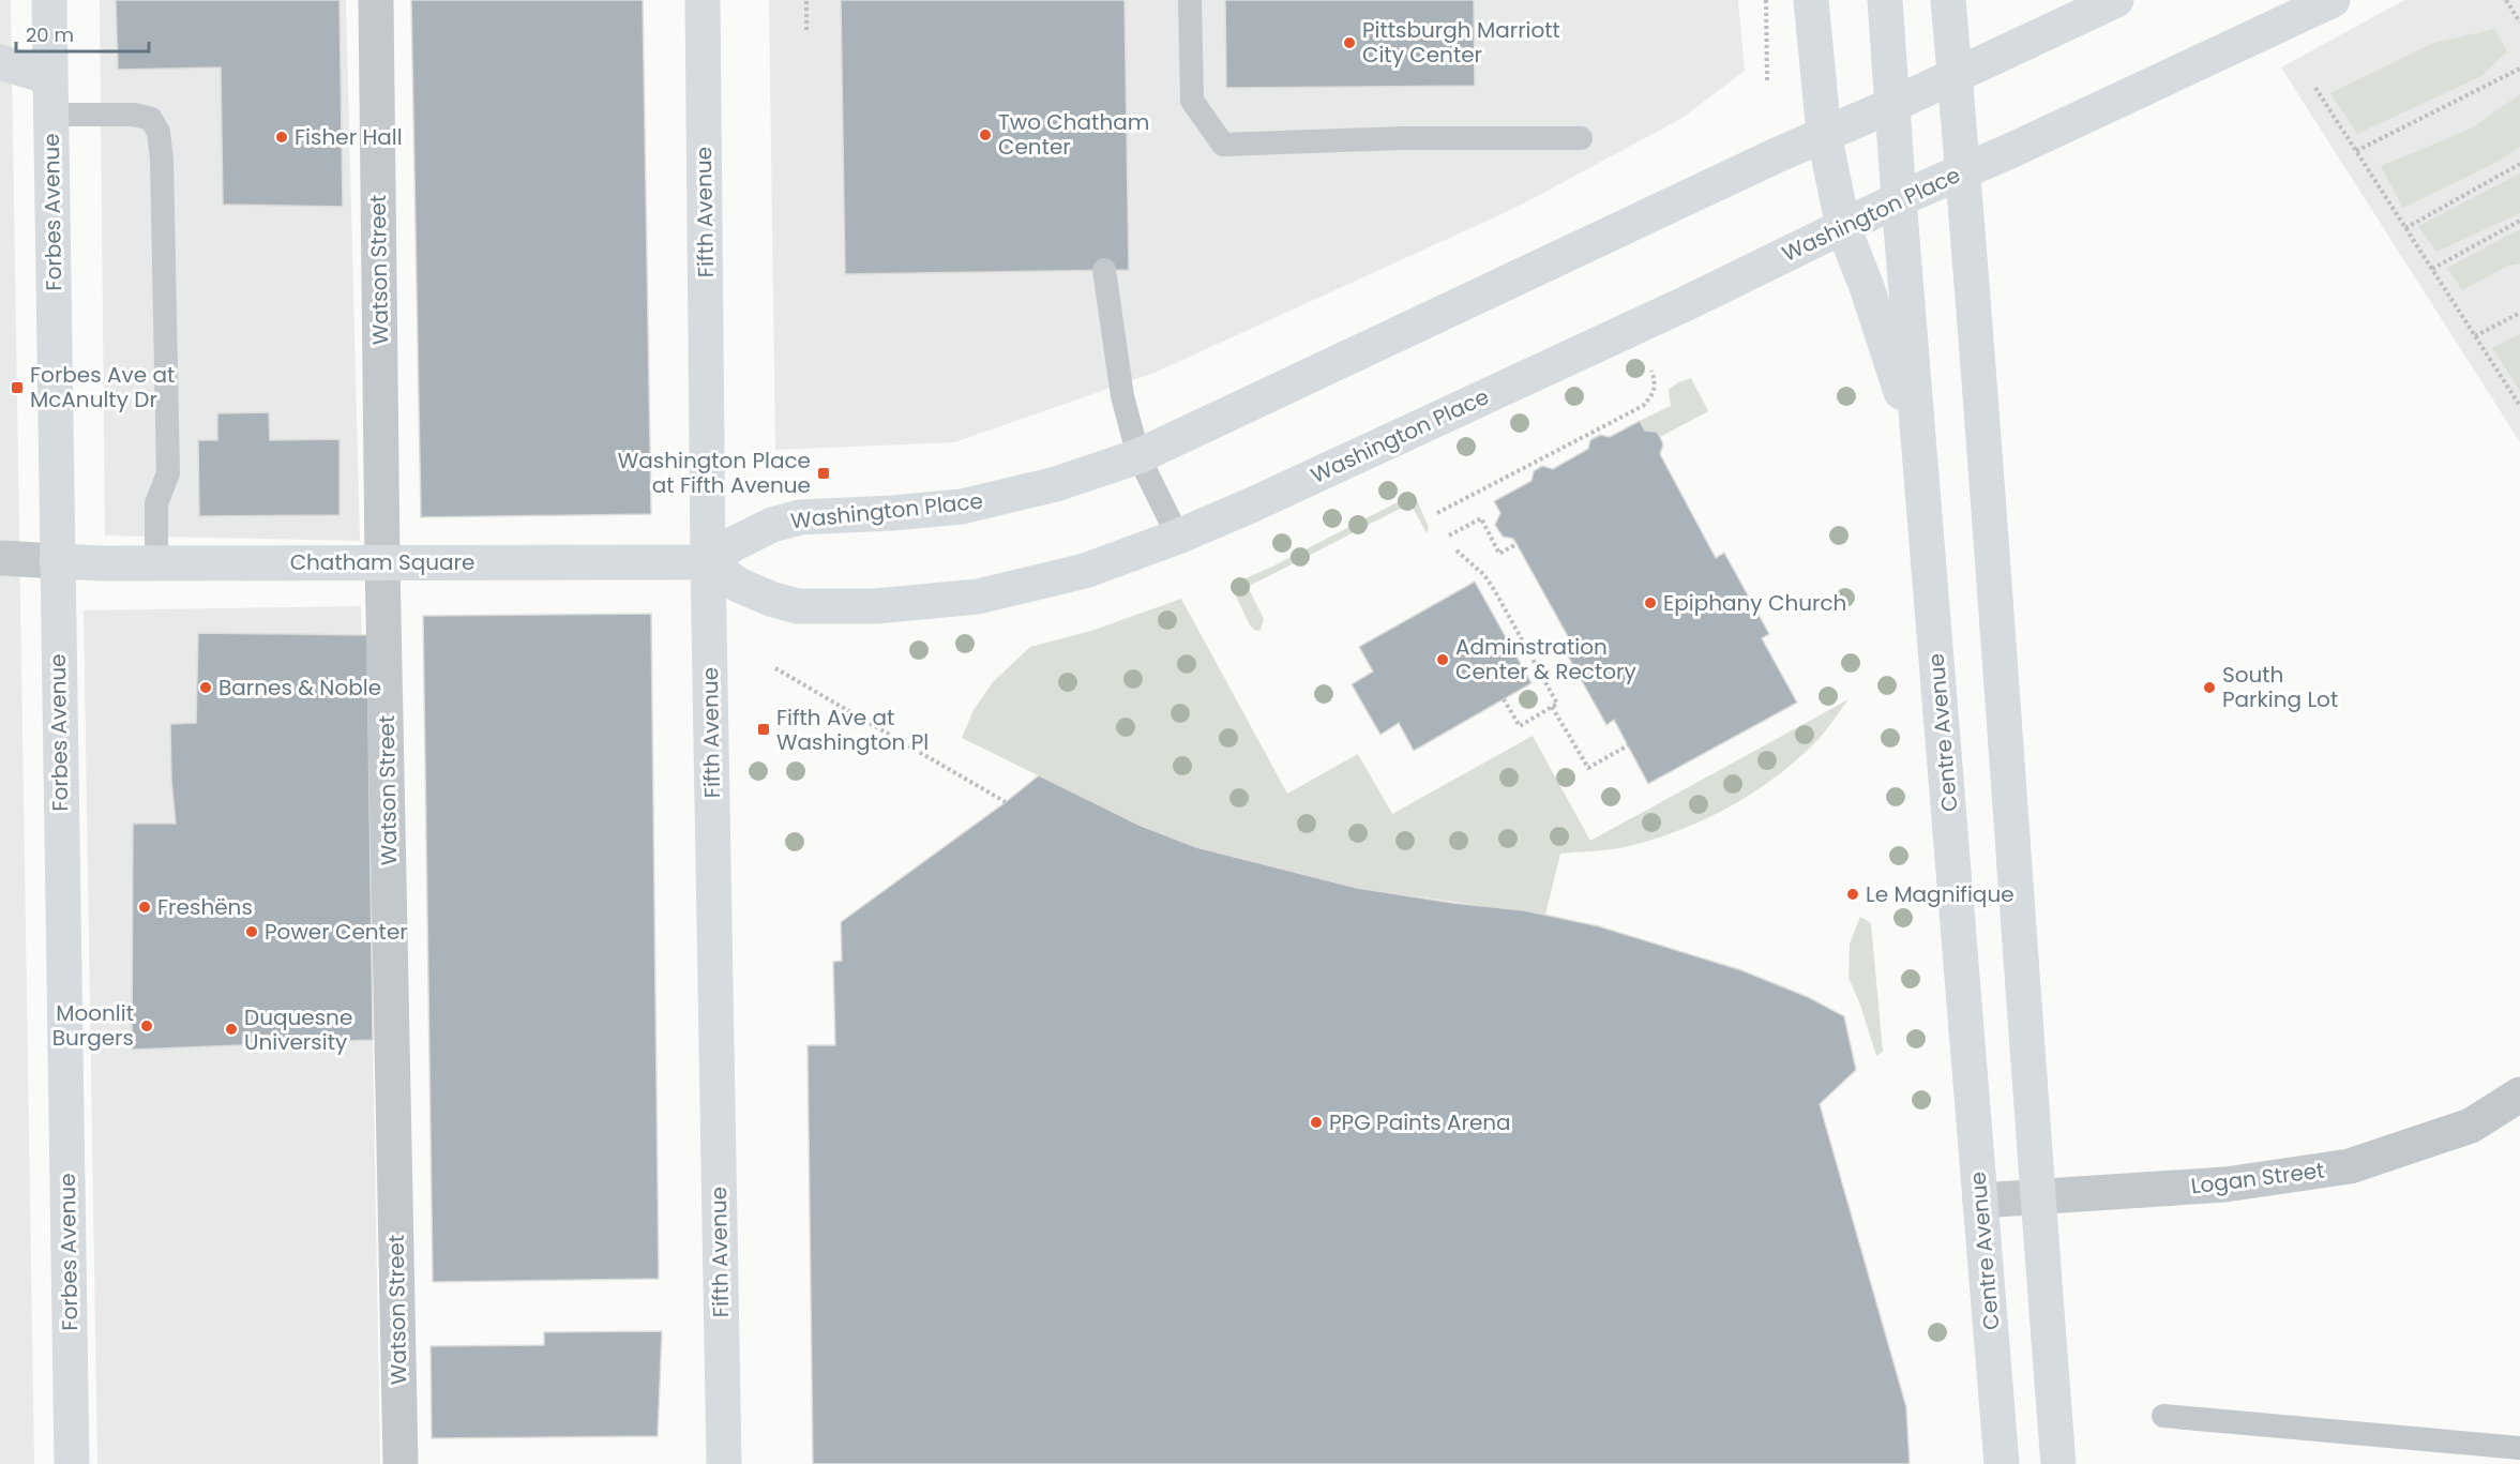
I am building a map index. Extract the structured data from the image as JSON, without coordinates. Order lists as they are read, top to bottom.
{
  "streets": {
    "main road": [
      "Forbes Avenue",
      "Fifth Avenue",
      "Washington Place",
      "Chatham Square",
      "Centre Avenue"
    ],
    "street": ["Watson Street", "Logan Street"]
  },
  "crossings": [
    ["Forbes Avenue", "Chatham Square"],
    ["Fifth Avenue", "Washington Place"],
    ["Fifth Avenue", "Chatham Square"],
    ["Washington Place", "Chatham Square"],
    ["Washington Place", "Centre Avenue"],
    ["Watson Street", "Chatham Square"],
    ["Centre Avenue", "Logan Street"]
  ],
  "places": {
    "other": [
      "Pittsburgh Marriott City Center",
      "Two Chatham Center",
      "Fisher Hall",
      "Epiphany Church",
      "Adminstration Center & Rectory",
      "Barnes & Noble",
      "South Parking Lot",
      "Le Magnifique",
      "Freshëns",
      "Power Center",
      "Moonlit Burgers",
      "Duquesne University",
      "PPG Paints Arena"
    ],
    "transit": ["Forbes Ave at McAnulty Dr", "Washington Place at Fifth Avenue", "Fifth Ave at Washington Pl"]
  },
  "scale_bar": "20 m"
}
